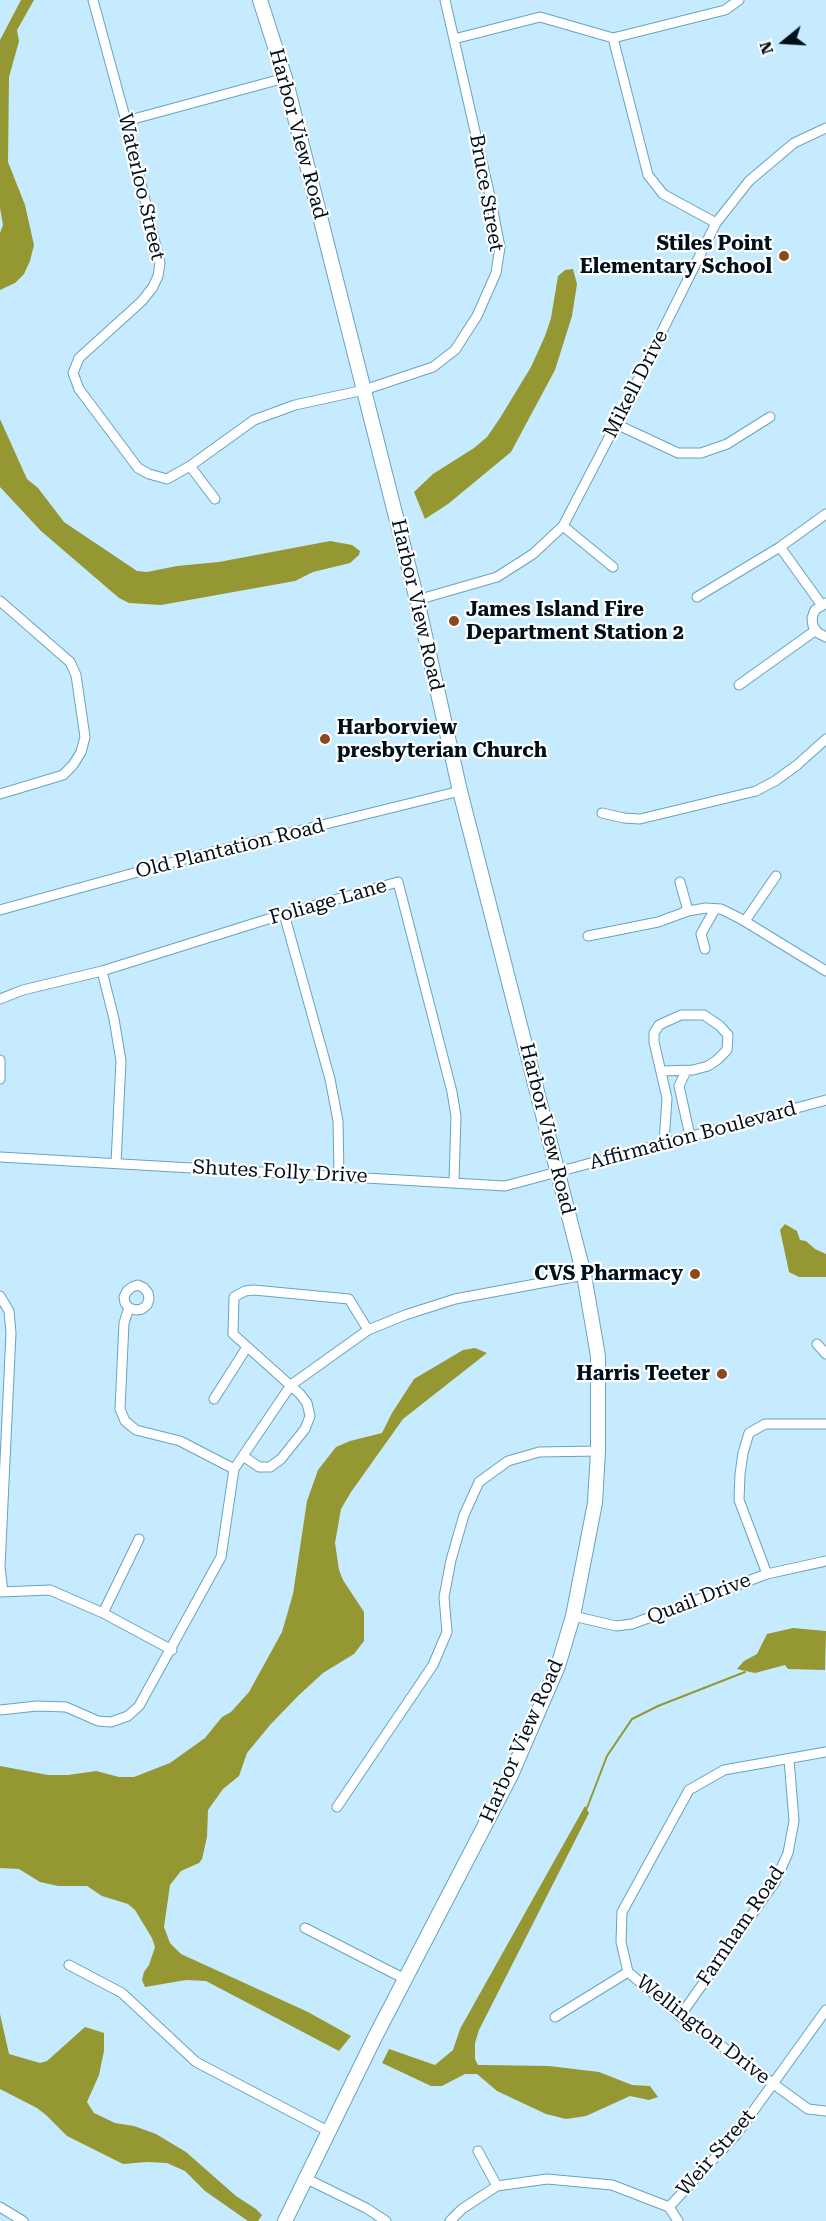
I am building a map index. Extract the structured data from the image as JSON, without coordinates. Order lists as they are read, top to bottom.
{
  "streets": {
    "main road": ["Harbor View Road"],
    "street": [
      "Waterloo Street",
      "Bruce Street",
      "Mikell Drive",
      "Old Plantation Road",
      "Foliage Lane",
      "Affirmation Boulevard",
      "Shutes Folly Drive",
      "Quail Drive",
      "Farnham Road",
      "Wellington Drive",
      "Weir Street"
    ]
  },
  "crossings": [
    ["Harbor View Road", "Waterloo Street"],
    ["Harbor View Road", "Bruce Street"],
    ["Harbor View Road", "Mikell Drive"],
    ["Harbor View Road", "Old Plantation Road"],
    ["Harbor View Road", "Affirmation Boulevard"],
    ["Harbor View Road", "Shutes Folly Drive"],
    ["Harbor View Road", "Quail Drive"],
    ["Waterloo Street", "Bruce Street"],
    ["Foliage Lane", "Shutes Folly Drive"],
    ["Affirmation Boulevard", "Shutes Folly Drive"],
    ["Farnham Road", "Wellington Drive"],
    ["Wellington Drive", "Weir Street"]
  ],
  "places": [
    "Stiles Point Elementary School",
    "James Island Fire Department Station 2",
    "Harborview presbyterian Church",
    "CVS Pharmacy",
    "Harris Teeter"
  ],
  "north": "left"
}
